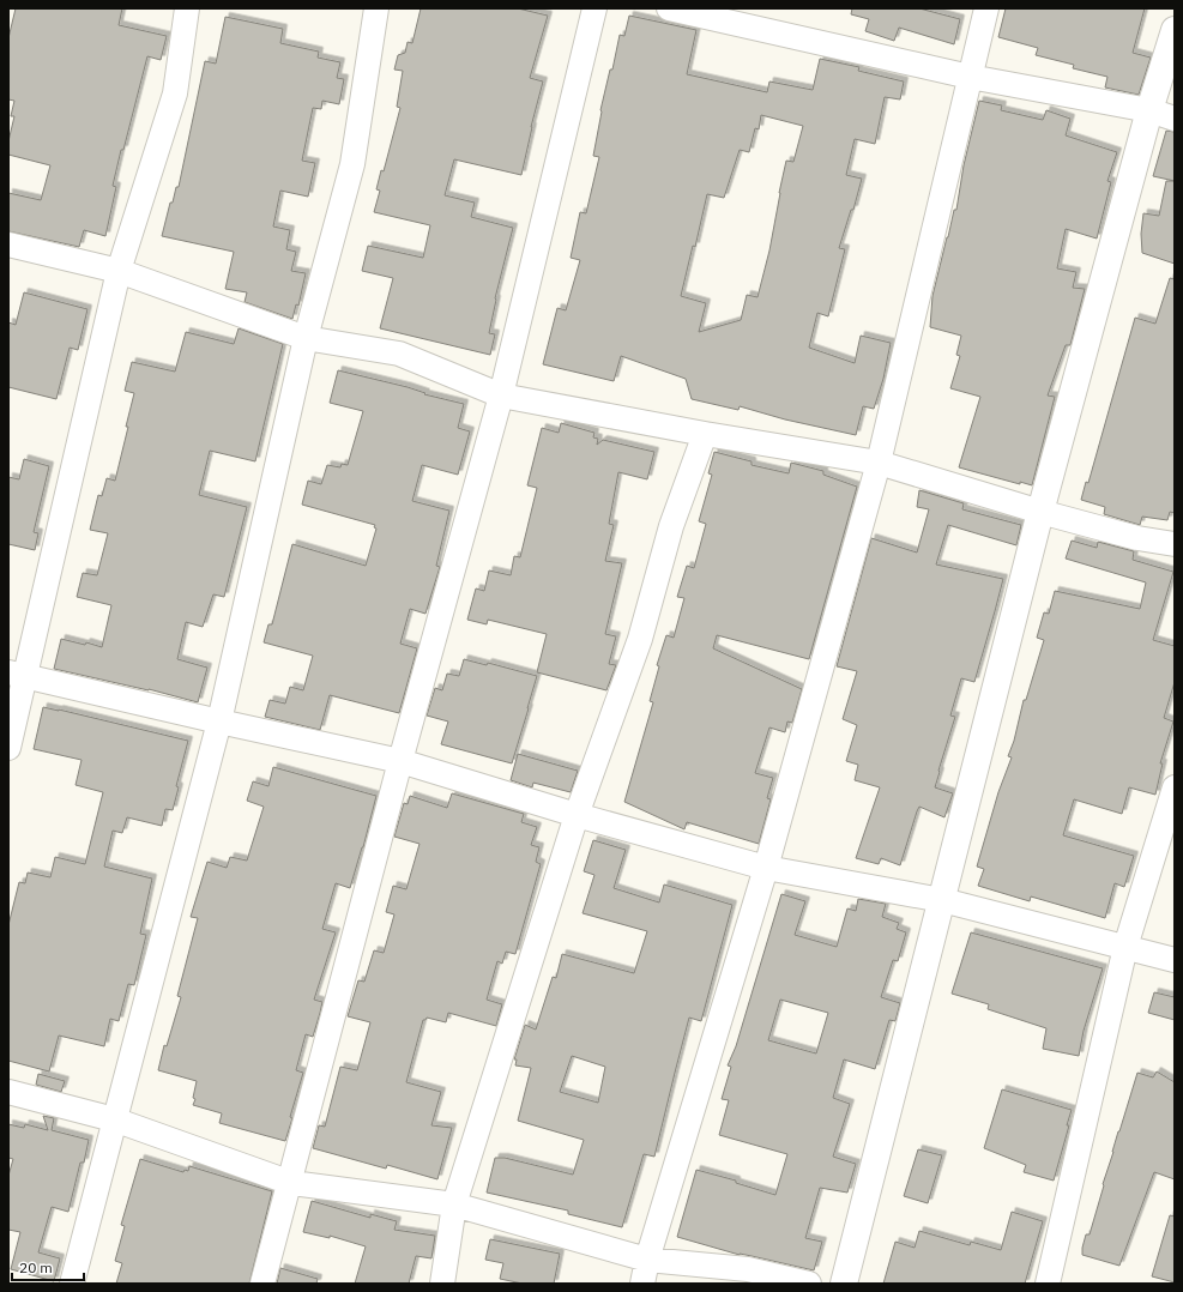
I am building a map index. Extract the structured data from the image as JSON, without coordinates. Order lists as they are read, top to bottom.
{
  "scale_bar": "20 m"
}
